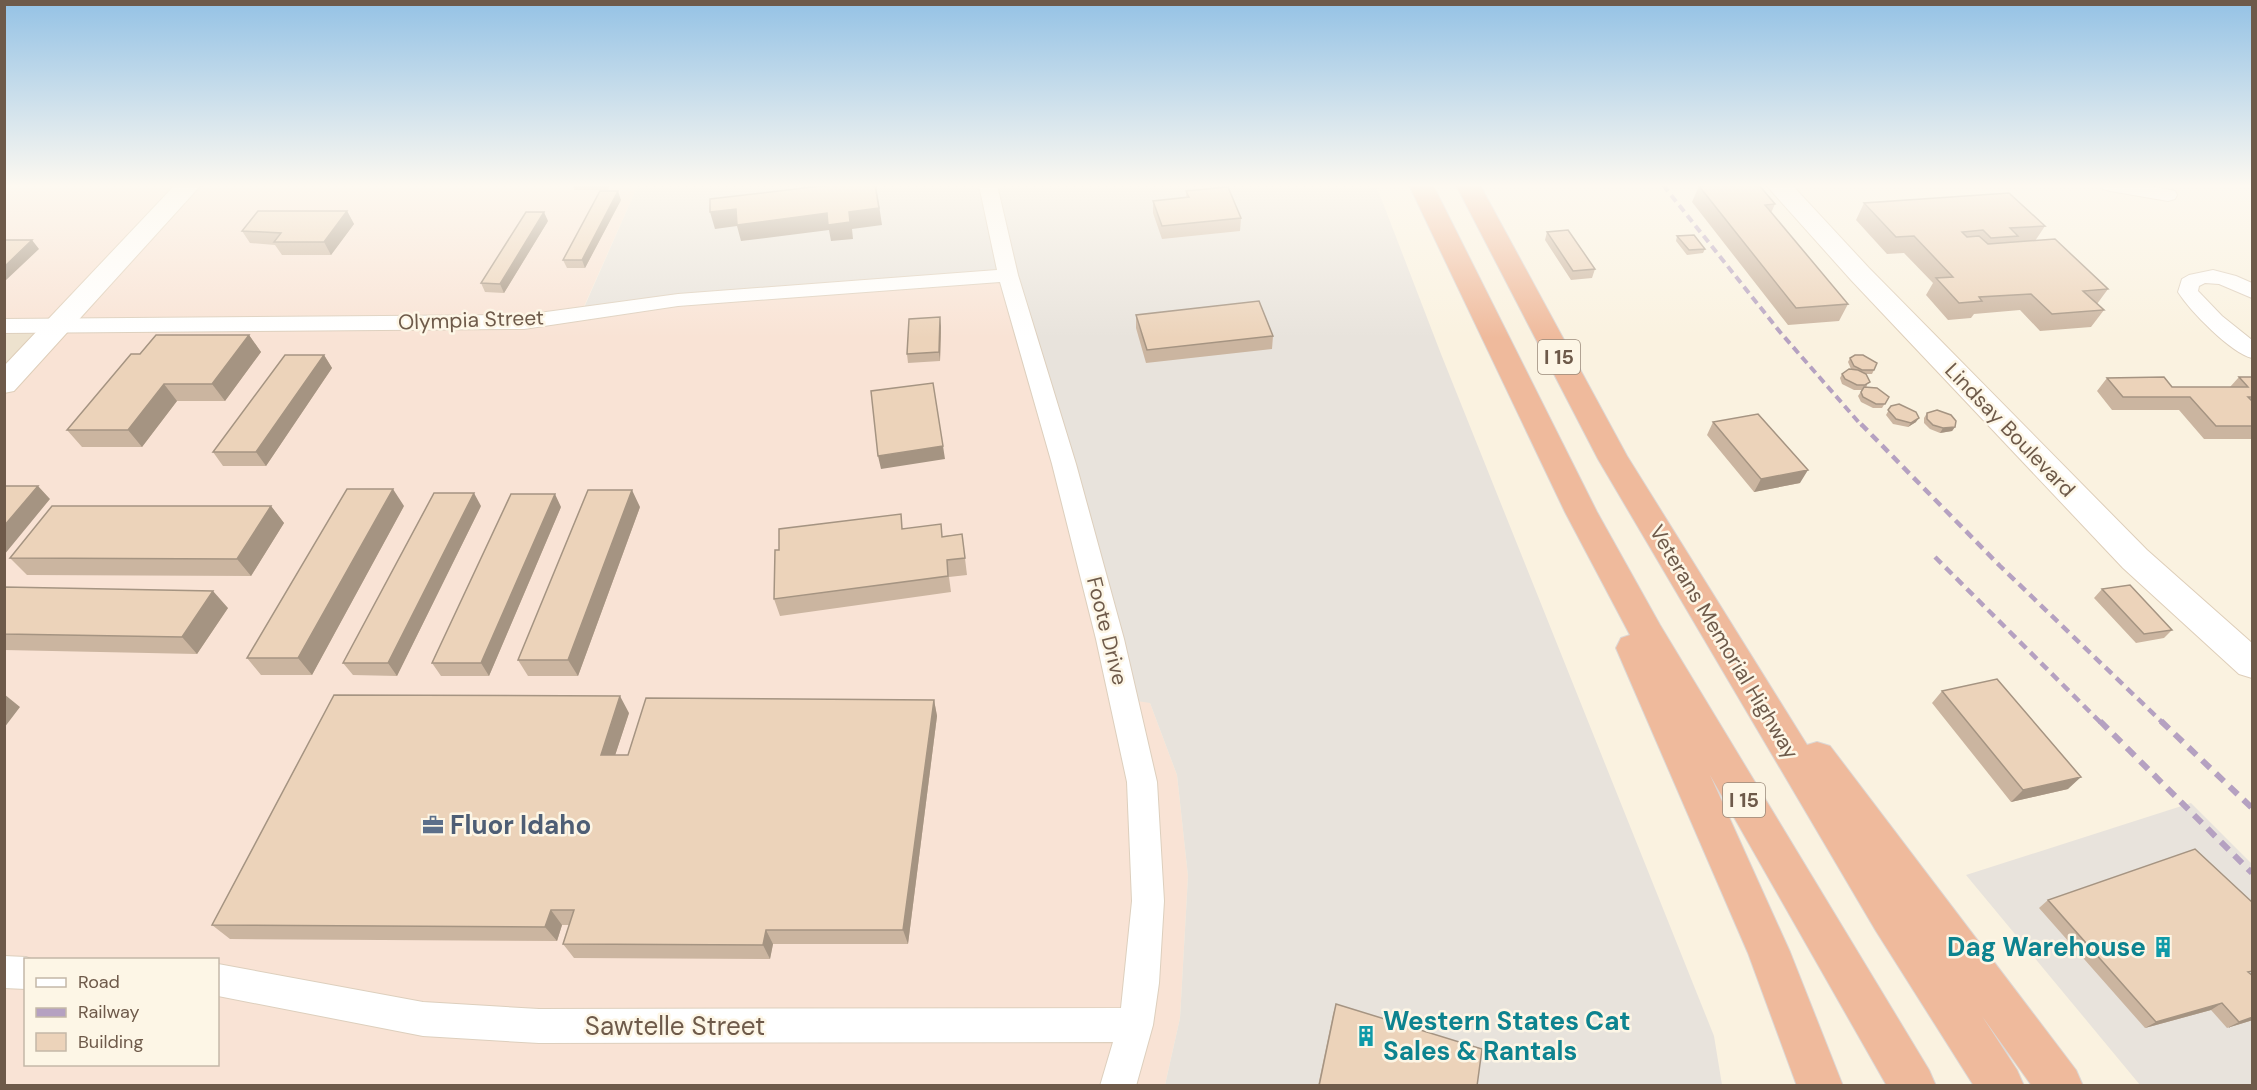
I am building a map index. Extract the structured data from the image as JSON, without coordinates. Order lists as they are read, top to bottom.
{
  "streets": {
    "highway": ["I 15", "Veterans Memorial Highway"],
    "street": [
      "Olympia Street",
      "Lindsay Boulevard",
      "Foote Drive",
      "Sawtelle Street"
    ]
  },
  "crossings": [
    ["Olympia Street", "Foote Drive"],
    ["Foote Drive", "Sawtelle Street"]
  ],
  "places": {
    "office": ["Fluor Idaho"],
    "building": ["Dag Warehouse", "Western States Cat Sales & Rantals"]
  },
  "legend": ["Road", "Railway", "Building"]
}
